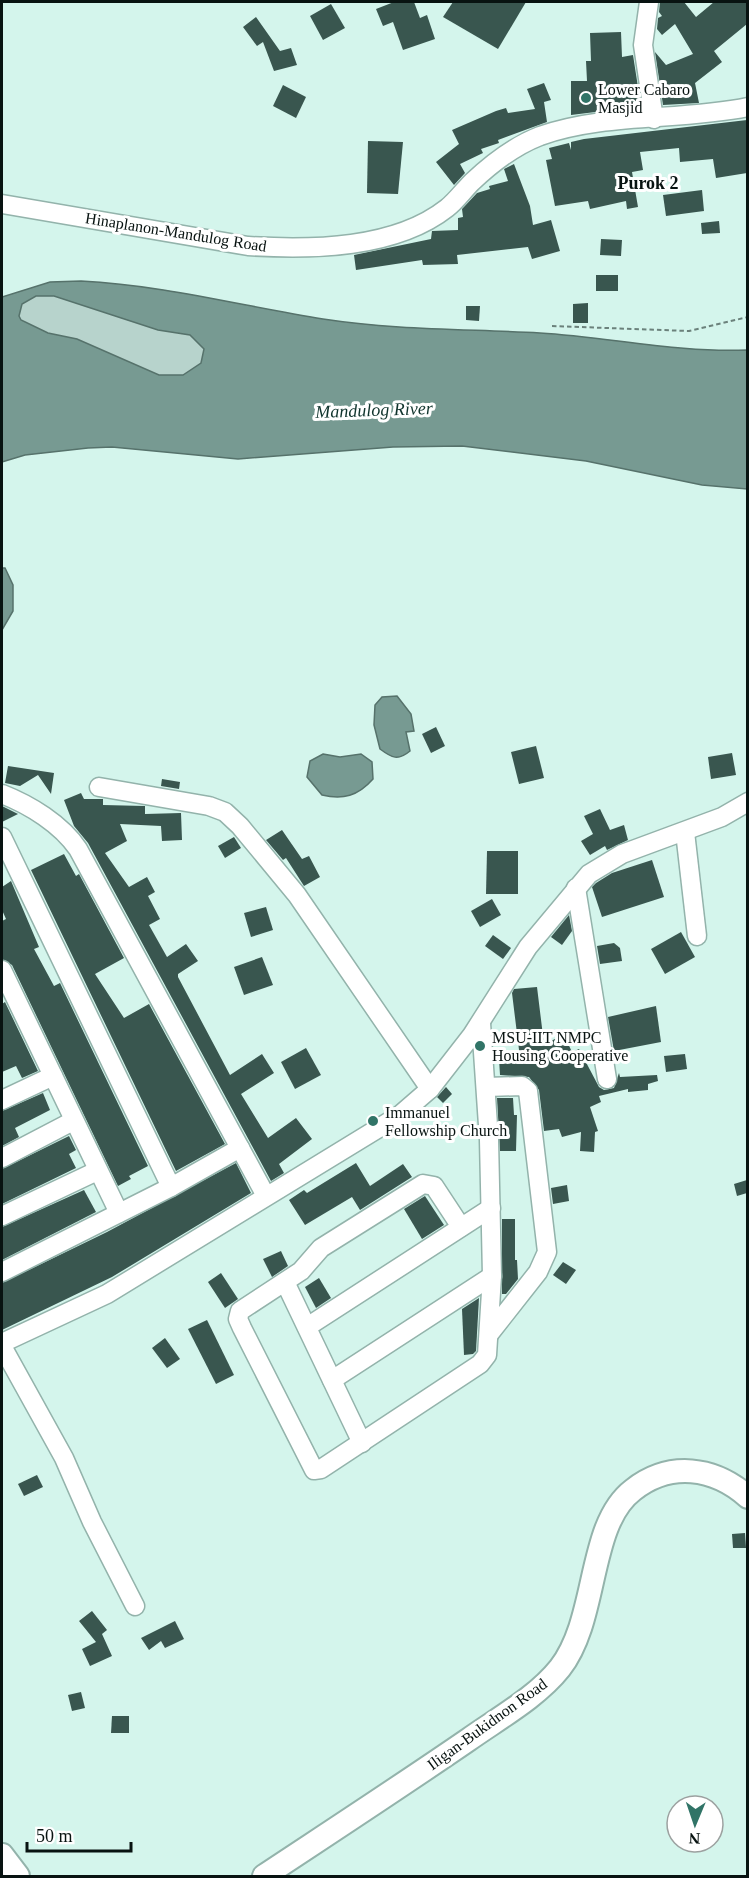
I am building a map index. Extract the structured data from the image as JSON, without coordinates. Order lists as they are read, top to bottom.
{
  "streets": {
    "main road": ["Iligan-Bukidnon Road"],
    "street": ["Hinaplanon-Mandulog Road"]
  },
  "districts": ["Purok 2"],
  "water": ["Mandulog River"],
  "places": ["Lower Cabaro Masjid", "MSU-IIT NMPC Housing Cooperative", "Immanuel Fellowship Church"],
  "scale_bar": "50 m",
  "north": "bottom"
}
